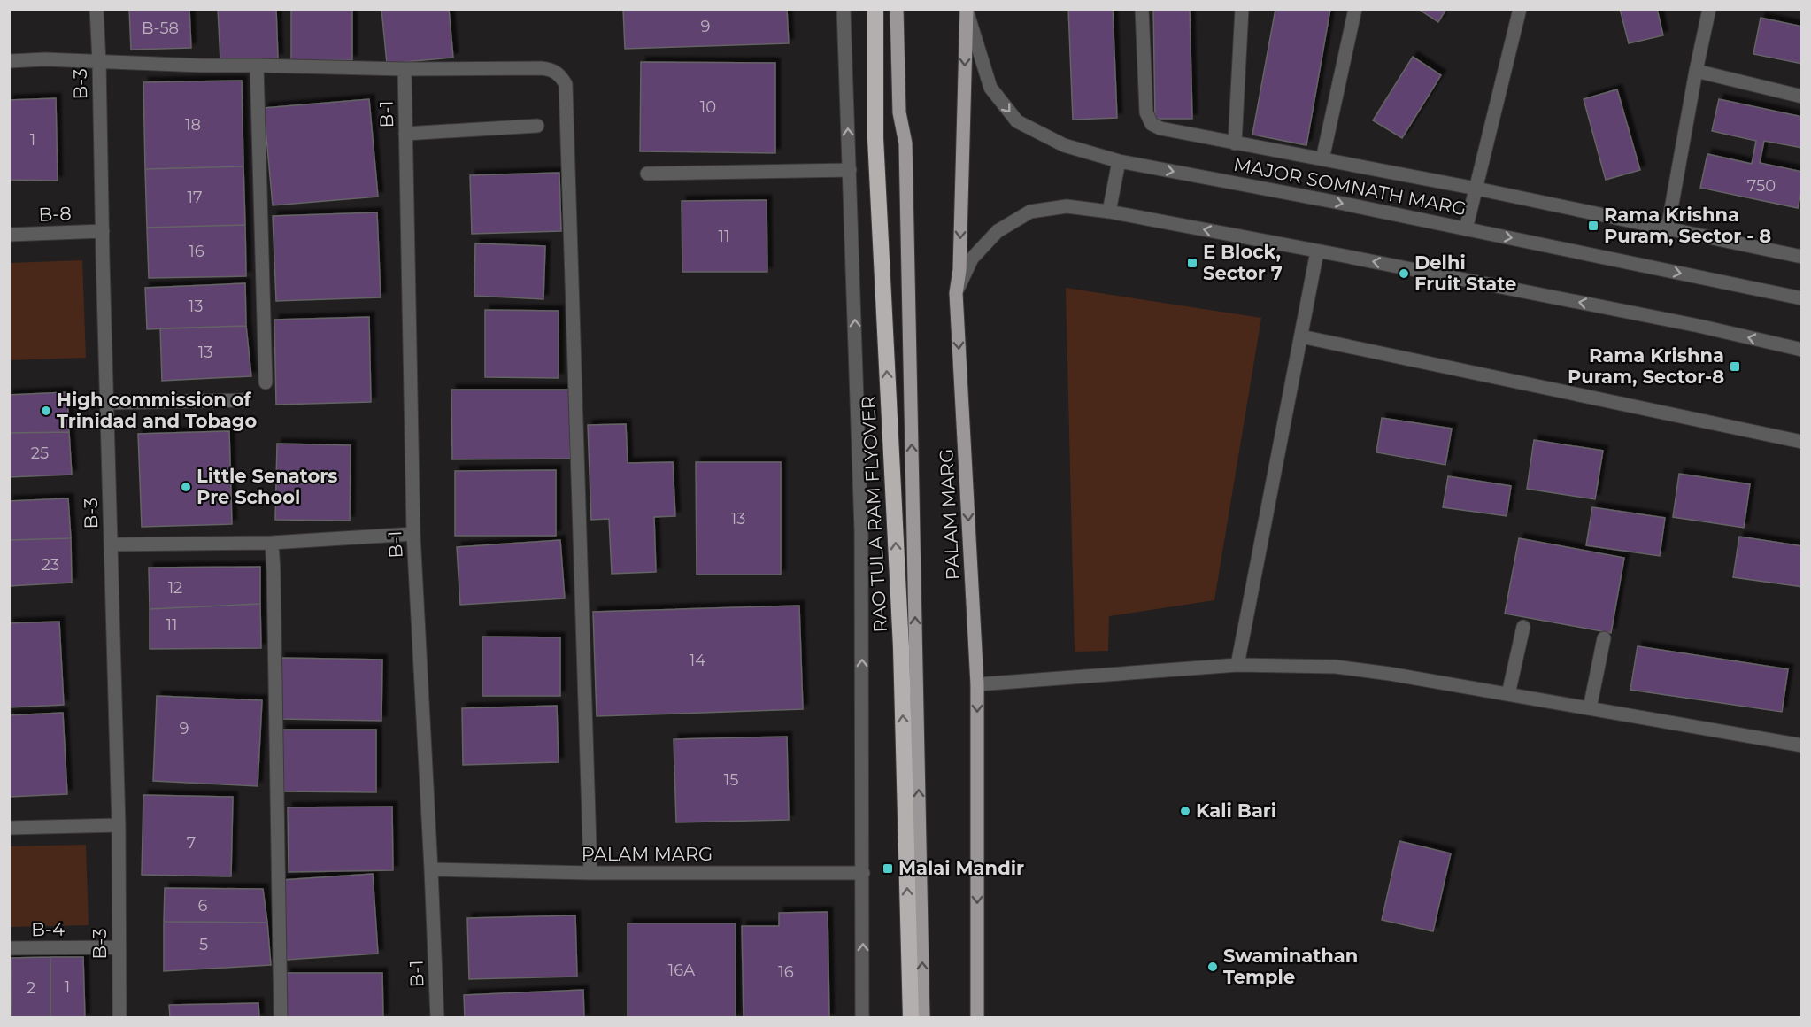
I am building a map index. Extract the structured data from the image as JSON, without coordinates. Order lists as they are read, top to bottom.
{
  "streets": {
    "highway": ["RAO TULA RAM FLYOVER"],
    "main road": ["PALAM MARG"],
    "street": [
      "B-3",
      "B-1",
      "MAJOR SOMNATH MARG",
      "B-8",
      "B-4"
    ]
  },
  "crossings": [
    ["B-3", "B-8"],
    ["B-3", "B-4"],
    ["B-1", "PALAM MARG"],
    ["MAJOR SOMNATH MARG", "PALAM MARG"]
  ],
  "one_way": ["RAO TULA RAM FLYOVER"],
  "places": {
    "transit": [
      "Rama Krishna Puram, Sector - 8",
      "E Block, Sector 7",
      "Rama Krishna Puram, Sector-8",
      "Malai Mandir"
    ],
    "other": [
      "Delhi Fruit State",
      "High commission of Trinidad and Tobago",
      "Little Senators Pre School",
      "Kali Bari",
      "Swaminathan Temple"
    ]
  },
  "house_numbers": [
    "9",
    "B-58",
    "10",
    "18",
    "1",
    "750",
    "17",
    "11",
    "16",
    "13",
    "13",
    "25",
    "13",
    "23",
    "12",
    "11",
    "14",
    "9",
    "15",
    "7",
    "6",
    "5",
    "16A",
    "16",
    "1",
    "2"
  ]
}
